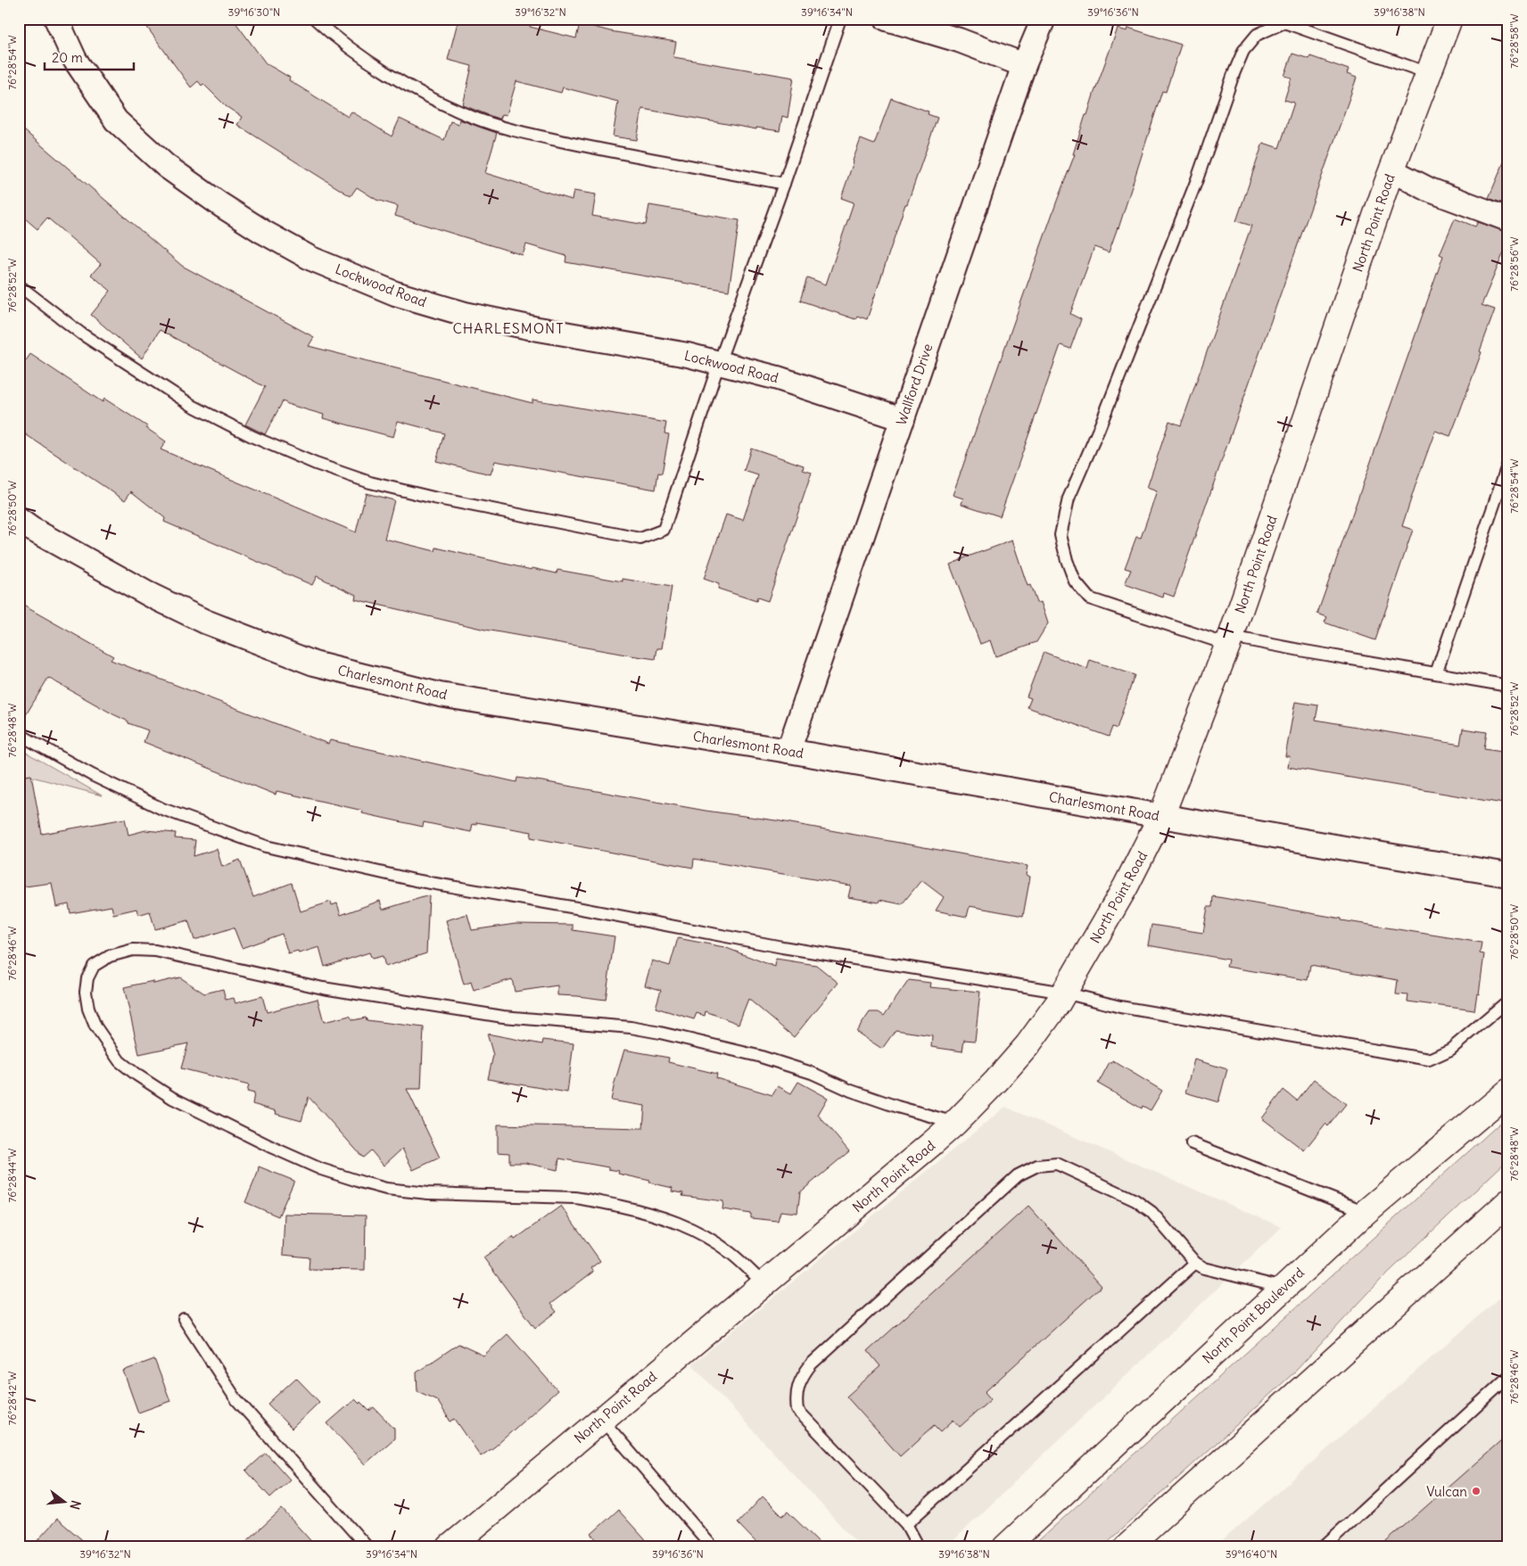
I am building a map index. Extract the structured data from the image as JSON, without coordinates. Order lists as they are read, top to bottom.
{
  "streets": {
    "street": [
      "North Point Road",
      "Lockwood Road",
      "Wallford Drive",
      "Charlesmont Road",
      "North Point Boulevard"
    ]
  },
  "crossings": [
    ["North Point Road", "Charlesmont Road"],
    ["Lockwood Road", "Wallford Drive"],
    ["Wallford Drive", "Charlesmont Road"]
  ],
  "districts": ["CHARLESMONT"],
  "places": ["Vulcan"],
  "scale_bar": "20 m",
  "north": "right",
  "coordinates": [
    "39°16'30\"N",
    "39°16'32\"N",
    "39°16'34\"N",
    "39°16'36\"N",
    "39°16'38\"N",
    "76°28'58\"W",
    "76°28'54\"W",
    "76°28'56\"W",
    "76°28'52\"W",
    "76°28'50\"W",
    "76°28'48\"W",
    "76°28'46\"W",
    "76°28'44\"W",
    "76°28'42\"W",
    "39°16'40\"N"
  ]
}
